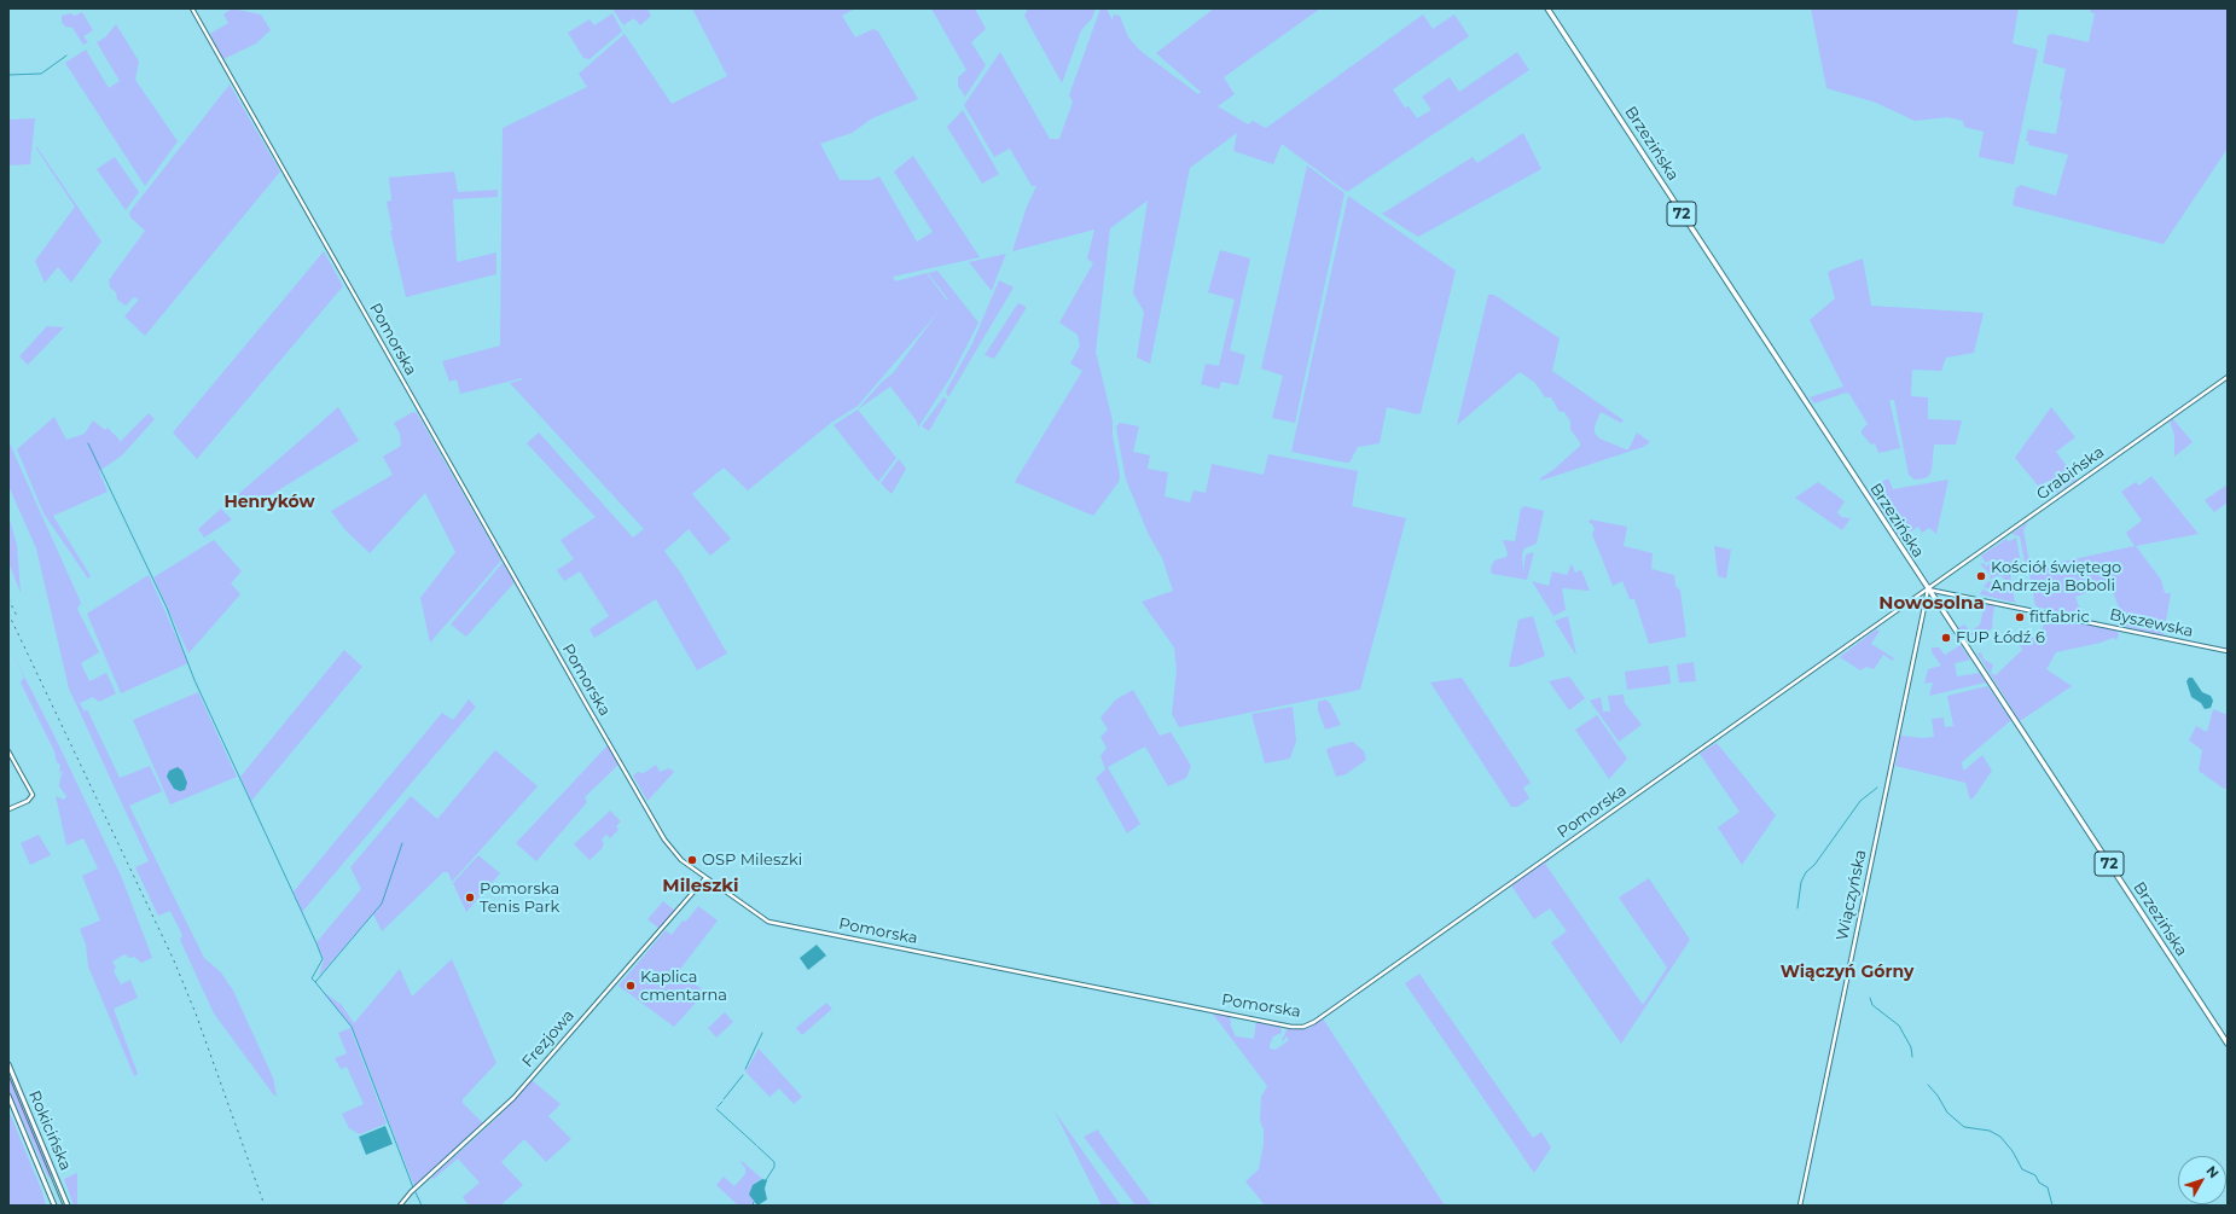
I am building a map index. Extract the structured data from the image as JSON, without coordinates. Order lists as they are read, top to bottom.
{
  "streets": {
    "main road": ["Brzezińska", "72", "Rokicińska"],
    "street": [
      "Pomorska",
      "Grabińska",
      "Byszewska",
      "Wiączyńska",
      "Frezjowa"
    ]
  },
  "crossings": [
    ["Brzezińska", "Pomorska"],
    ["Brzezińska", "Grabińska"],
    ["Brzezińska", "Byszewska"],
    ["Brzezińska", "Wiączyńska"],
    ["Pomorska", "Grabińska"],
    ["Pomorska", "Byszewska"],
    ["Pomorska", "Wiączyńska"],
    ["Pomorska", "Frezjowa"],
    ["Grabińska", "Byszewska"],
    ["Grabińska", "Wiączyńska"],
    ["Byszewska", "Wiączyńska"]
  ],
  "districts": [
    "Henryków",
    "Nowosolna",
    "Mileszki",
    "Wiączyń Górny"
  ],
  "places": [
    "Kościół świętego Andrzeja Boboli",
    "fitfabric",
    "FUP Łódź 6",
    "OSP Mileszki",
    "Pomorska Tenis Park",
    "Kaplica cmentarna"
  ],
  "north": "top right"
}
